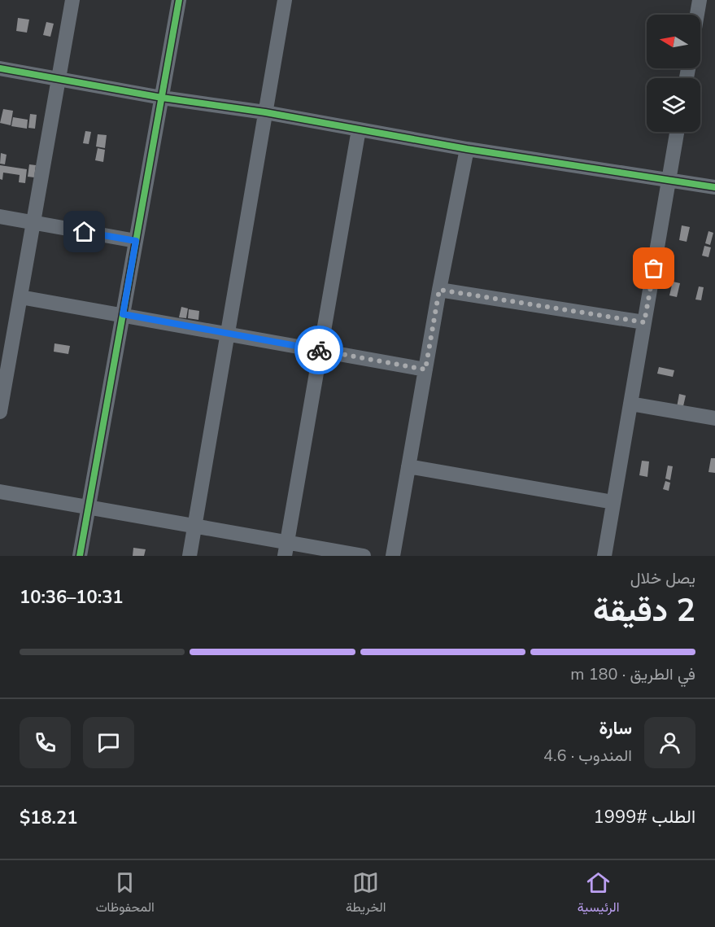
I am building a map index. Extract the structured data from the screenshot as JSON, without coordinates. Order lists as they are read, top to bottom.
{
  "north": "left",
  "page": {
    "heading": ["2 دقيقة", "يصل خلال", "10:31–10:36"],
    "panel": [
      "سارة",
      "المندوب · 4.6",
      "الطلب #1999",
      "$18.21"
    ],
    "bar": "في الطريق · 180 m",
    "tabs": ["الرئيسية", "الخريطة", "المحفوظات"]
  }
}
